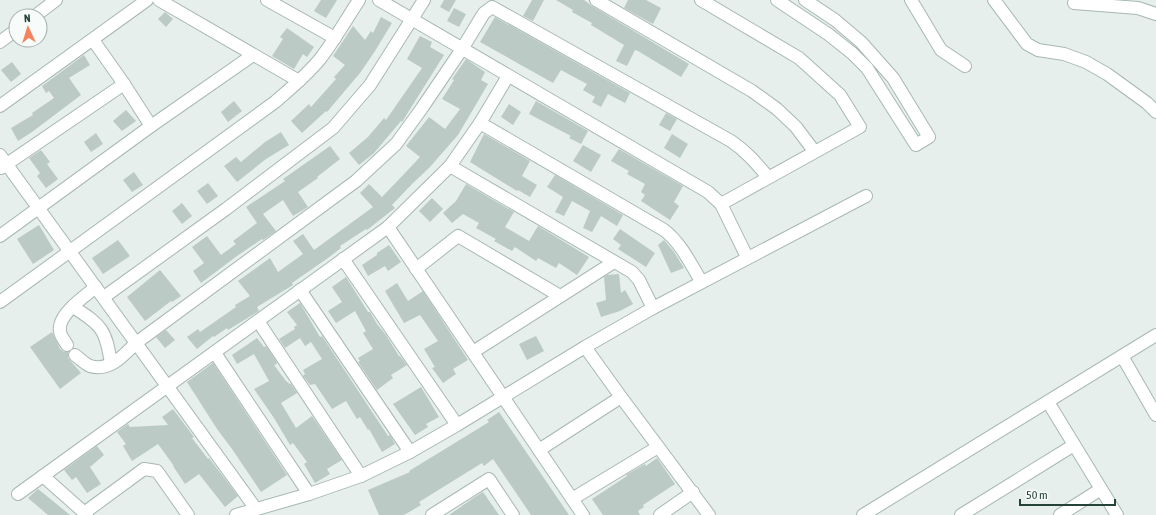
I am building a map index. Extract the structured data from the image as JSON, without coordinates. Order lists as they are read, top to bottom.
{
  "scale_bar": "50 m",
  "north": "top"
}
